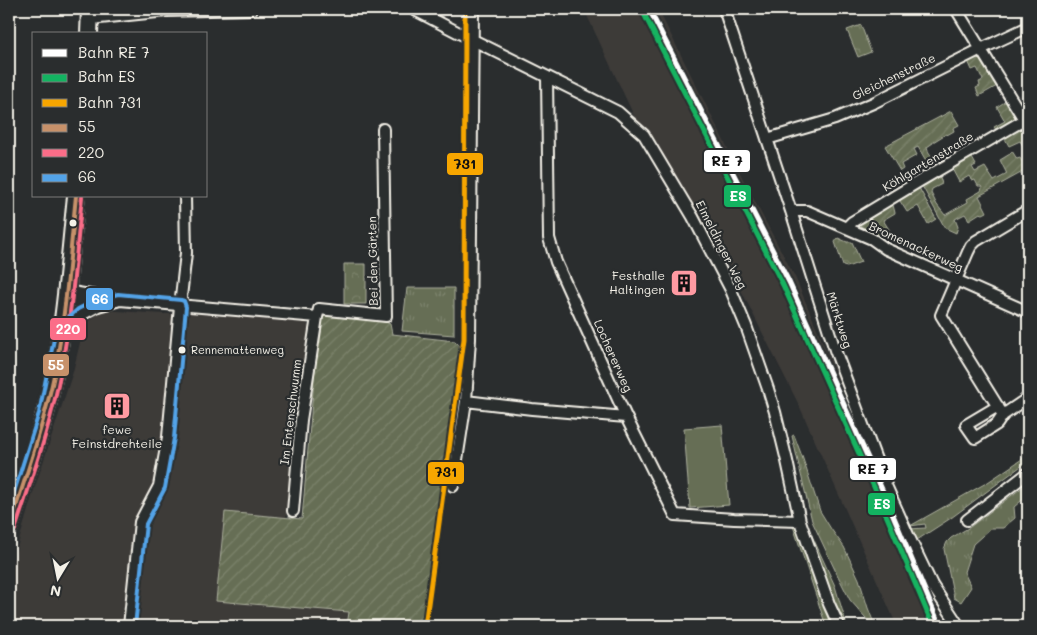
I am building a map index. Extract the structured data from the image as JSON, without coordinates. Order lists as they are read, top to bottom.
{
  "streets": {
    "street": [
      "Gleichenstraße",
      "Köhlgartenstraße",
      "Eimeldinger Weg",
      "Bromenackerweg",
      "Bei den Gärten",
      "Märktweg",
      "Lochererweg",
      "Im Entenschwumm"
    ]
  },
  "crossings": [
    ["Gleichenstraße", "Märktweg"],
    ["Köhlgartenstraße", "Bromenackerweg"],
    ["Eimeldinger Weg", "Lochererweg"],
    ["Bromenackerweg", "Märktweg"],
    ["Bei den Gärten", "Im Entenschwumm"]
  ],
  "places": {
    "building": ["Festhalle Haltingen", "fewe Feinstdrehteile"],
    "other": ["Rennemattenweg"]
  },
  "lines": [
    "rail line 731",
    "rail line ES",
    "transit line 55",
    "transit line 220",
    "transit line 66"
  ],
  "legend": [
    "Bahn RE 7",
    "Bahn ES",
    "Bahn 731",
    "55",
    "220",
    "66"
  ],
  "north": "bottom"
}
